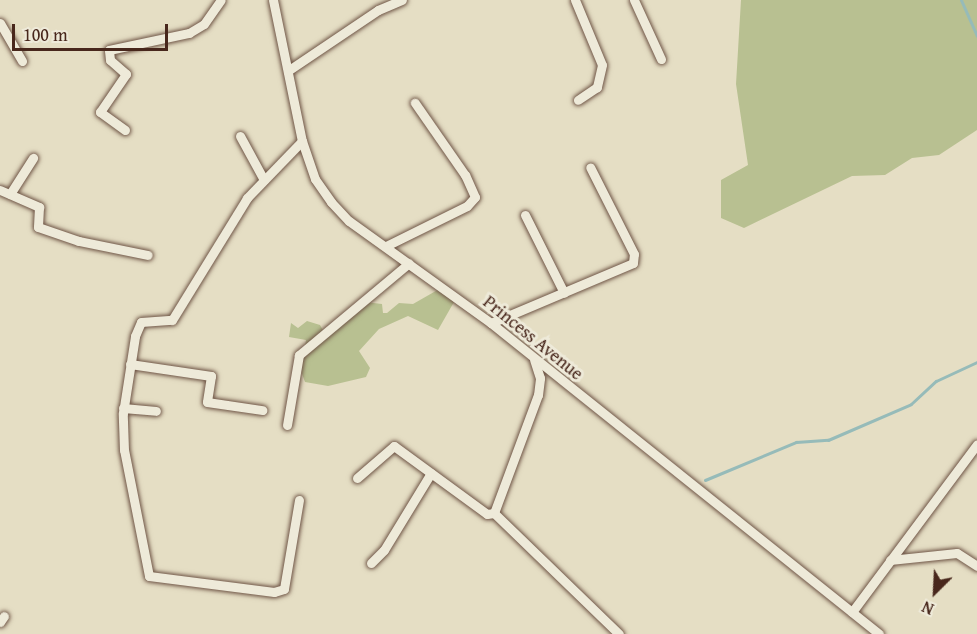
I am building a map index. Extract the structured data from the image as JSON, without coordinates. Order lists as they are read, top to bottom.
{
  "streets": {
    "street": ["Princess Avenue"]
  },
  "scale_bar": "100 m",
  "north": "bottom left"
}
